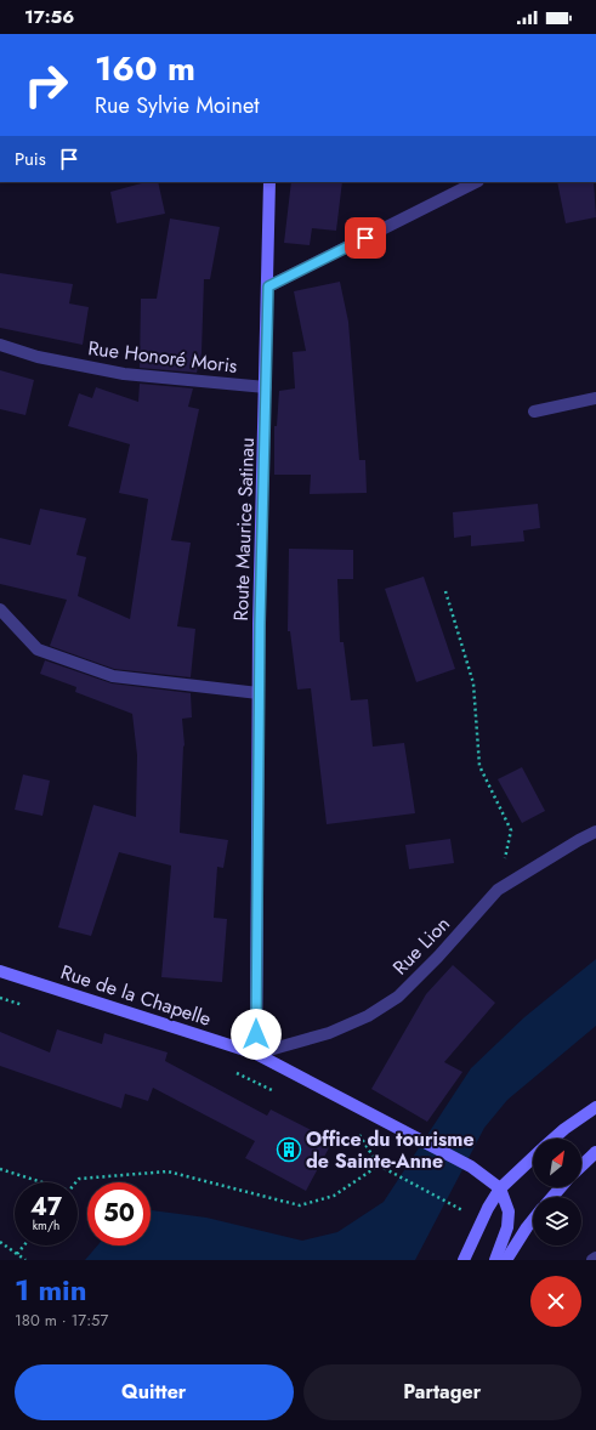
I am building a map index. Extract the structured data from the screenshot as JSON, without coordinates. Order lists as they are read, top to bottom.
{
  "streets": {
    "main road": ["Route Maurice Satinau", "Rue de la Chapelle"],
    "street": ["Rue Honoré Moris", "Rue Lion"]
  },
  "crossings": [
    ["Rue Honoré Moris", "Route Maurice Satinau"],
    ["Route Maurice Satinau", "Rue Lion"],
    ["Route Maurice Satinau", "Rue de la Chapelle"],
    ["Rue Lion", "Rue de la Chapelle"]
  ],
  "places": {
    "building": ["Office du tourisme de Sainte-Anne"]
  },
  "north": "top right",
  "page": {
    "status": "17:56",
    "turn": ["160 m", "Rue Sylvie Moinet"],
    "then": "Puis",
    "speed": "47 km/h",
    "limit": "50",
    "heading": ["1 min", "180 m · 17:57"],
    "buttons": ["Quitter", "Partager"]
  }
}
